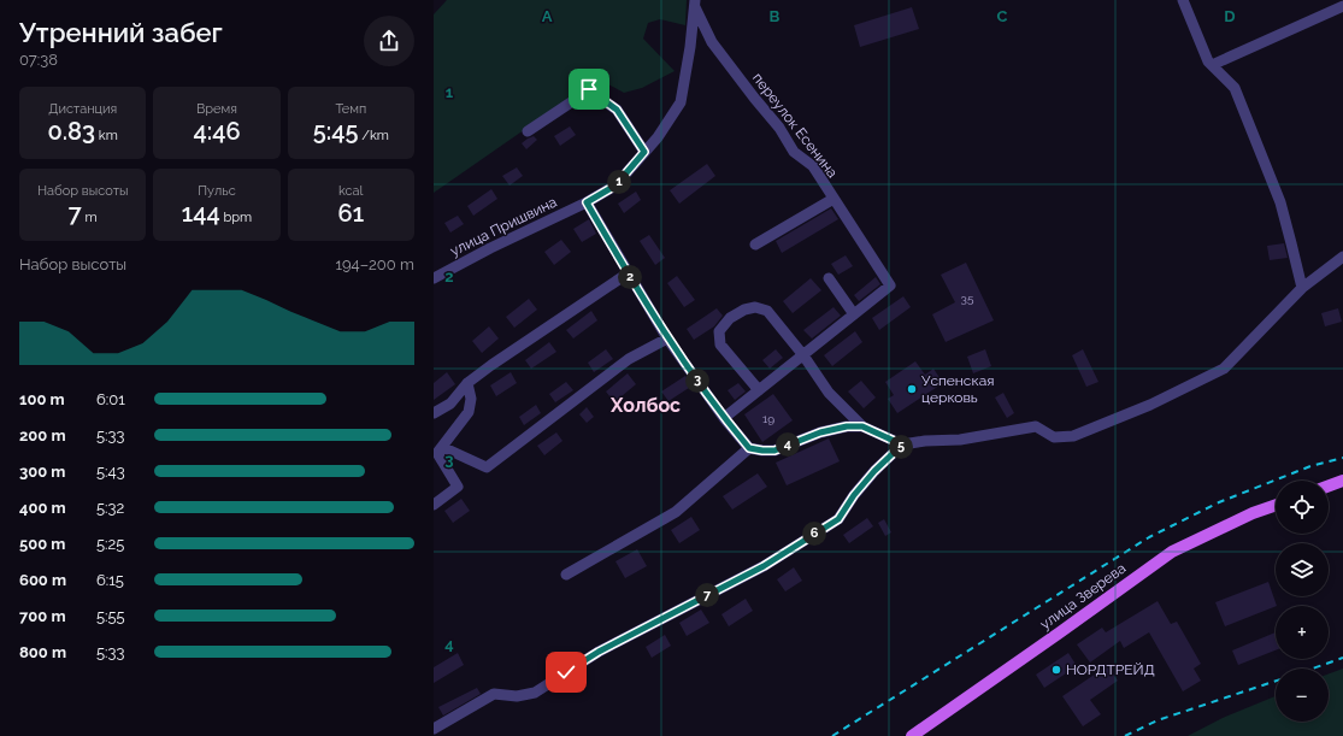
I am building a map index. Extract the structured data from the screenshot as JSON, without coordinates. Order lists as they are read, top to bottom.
{
  "streets": {
    "main road": ["улица Зверева"],
    "street": ["переулок Есенина", "улица Пришвина"]
  },
  "crossings": [
    ["переулок Есенина", "улица Пришвина"]
  ],
  "districts": ["Холбос"],
  "places": ["Успенская церковь", "НОРДТРЕЙД"],
  "house_numbers": ["35", "19"],
  "page": {
    "heading": ["Утренний забег", "07:38"],
    "stats": [
      ["Дистанция", "0.83 km"],
      ["Время", "4:46"],
      ["Темп", "5:45 /km"],
      ["Набор высоты", "7 m"],
      ["Пульс", "144 bpm"],
      ["kcal", "61"]
    ],
    "pins": [
      "1",
      "2",
      "3",
      "4",
      "5",
      "6",
      "7"
    ],
    "chart": ["Набор высоты", "194–200 m"],
    "list": [
      {
        "name": "100 m",
        "note": "6:01"
      },
      {
        "name": "200 m",
        "note": "5:33"
      },
      {
        "name": "300 m",
        "note": "5:43"
      },
      {
        "name": "400 m",
        "note": "5:32"
      },
      {
        "name": "500 m",
        "note": "5:25"
      },
      {
        "name": "600 m",
        "note": "6:15"
      },
      {
        "name": "700 m",
        "note": "5:55"
      },
      {
        "name": "800 m",
        "note": "5:33"
      }
    ],
    "map_buttons": ["+", "−"]
  },
  "grid": {
    "columns": [
      "A",
      "B",
      "C",
      "D"
    ],
    "rows": [
      "1",
      "2",
      "3",
      "4"
    ]
  }
}
